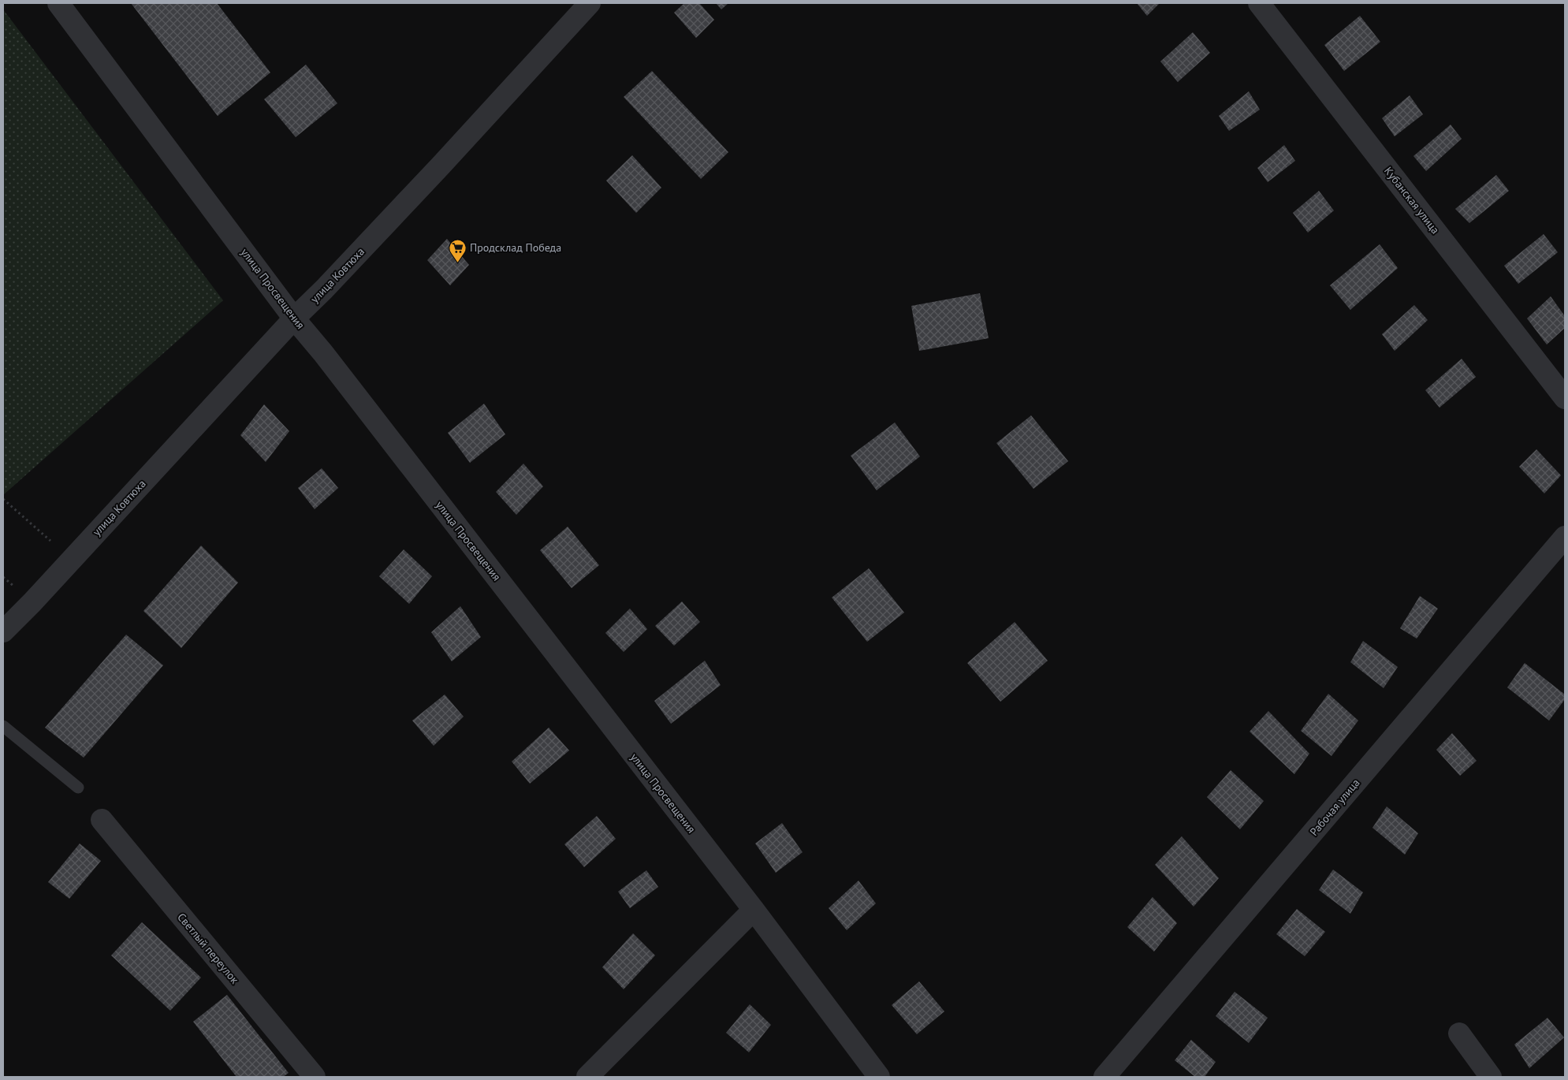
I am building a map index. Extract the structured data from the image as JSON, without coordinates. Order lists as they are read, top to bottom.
{
  "streets": {
    "street": [
      "Кубанская улица",
      "улица Ковтюха",
      "улица Просвещения",
      "Рабочая улица",
      "Светлый переулок"
    ]
  },
  "crossings": [
    ["улица Ковтюха", "улица Просвещения"]
  ],
  "places": {
    "supermarket": ["Продсклад Победа"]
  }
}
